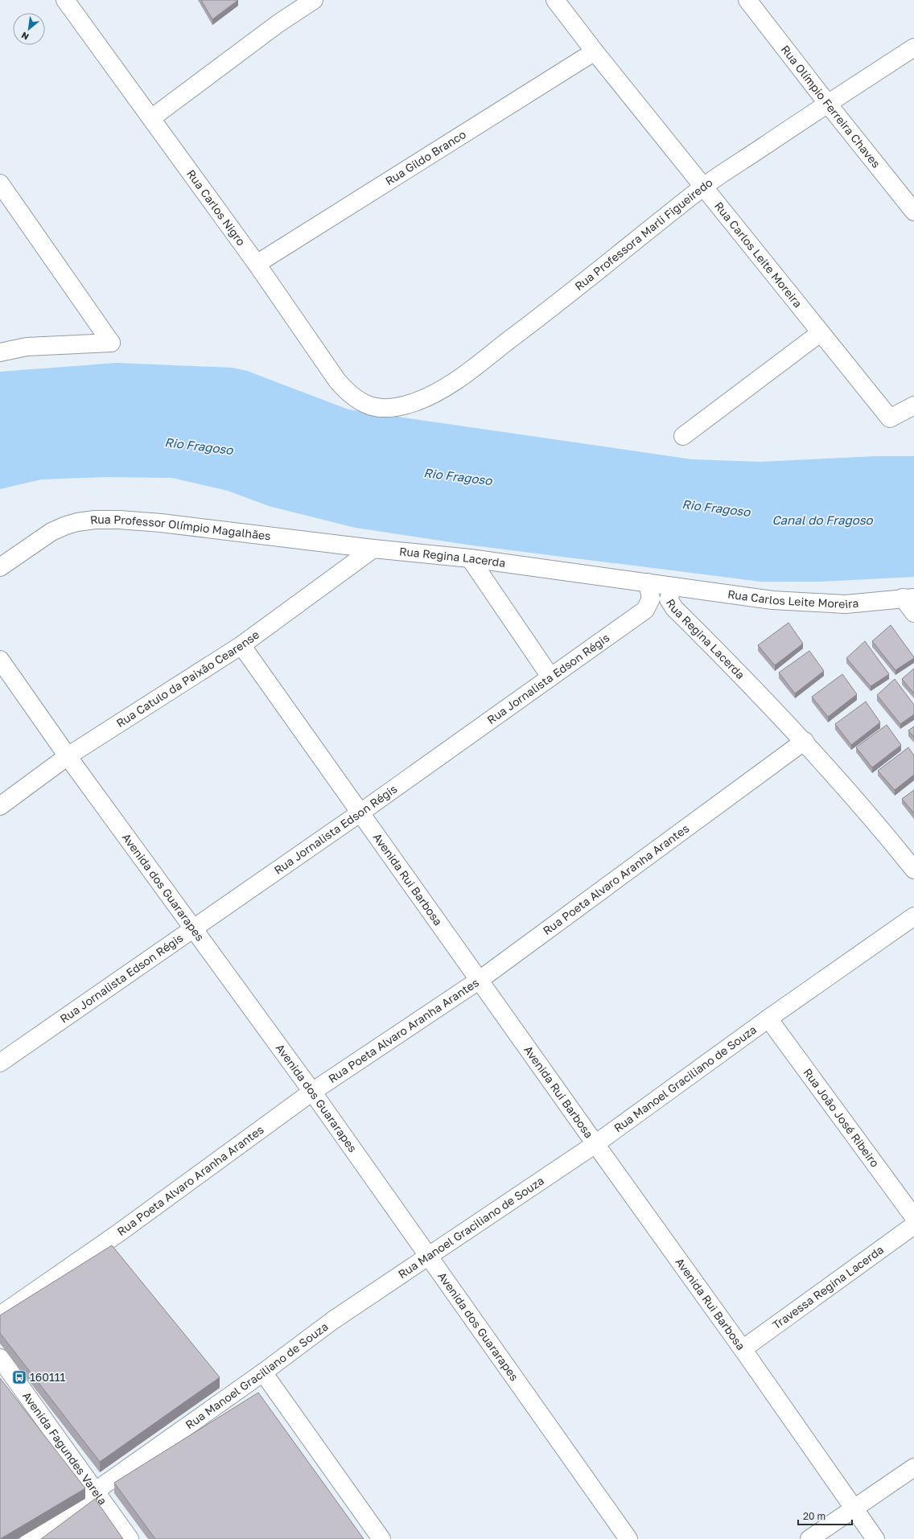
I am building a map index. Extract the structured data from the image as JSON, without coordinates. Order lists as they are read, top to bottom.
{
  "streets": {
    "street": [
      "Rua Olímpio Ferreira Chaves",
      "Rua Gildo Branco",
      "Rua Carlos Nigro",
      "Rua Professora Marli Figueiredo",
      "Rua Carlos Leite Moreira",
      "Rua Professor Olímpio Magalhães",
      "Rua Regina Lacerda",
      "Rua Catulo da Paixão Cearense",
      "Rua Jornalista Edson Régis",
      "Avenida Rui Barbosa",
      "Rua Poeta Alvaro Aranha Arantes",
      "Avenida dos Guararapes",
      "Rua Manoel Graciliano de Souza",
      "Rua João José Ribeiro",
      "Travessa Regina Lacerda",
      "Avenida Fagundes Varela"
    ]
  },
  "crossings": [
    ["Rua Olímpio Ferreira Chaves", "Rua Professora Marli Figueiredo"],
    ["Rua Gildo Branco", "Rua Carlos Nigro"],
    ["Rua Gildo Branco", "Rua Carlos Leite Moreira"],
    ["Rua Carlos Nigro", "Rua Professora Marli Figueiredo"],
    ["Rua Professora Marli Figueiredo", "Rua Carlos Leite Moreira"],
    ["Rua Carlos Leite Moreira", "Rua Regina Lacerda"],
    ["Rua Professor Olímpio Magalhães", "Rua Regina Lacerda"],
    ["Rua Professor Olímpio Magalhães", "Rua Catulo da Paixão Cearense"],
    ["Rua Regina Lacerda", "Rua Catulo da Paixão Cearense"],
    ["Rua Regina Lacerda", "Rua Jornalista Edson Régis"],
    ["Rua Regina Lacerda", "Rua Poeta Alvaro Aranha Arantes"],
    ["Rua Catulo da Paixão Cearense", "Avenida Rui Barbosa"],
    ["Rua Catulo da Paixão Cearense", "Avenida dos Guararapes"],
    ["Rua Jornalista Edson Régis", "Avenida Rui Barbosa"],
    ["Rua Jornalista Edson Régis", "Avenida dos Guararapes"],
    ["Avenida Rui Barbosa", "Rua Poeta Alvaro Aranha Arantes"],
    ["Avenida Rui Barbosa", "Rua Manoel Graciliano de Souza"],
    ["Avenida Rui Barbosa", "Travessa Regina Lacerda"],
    ["Rua Poeta Alvaro Aranha Arantes", "Avenida dos Guararapes"],
    ["Avenida dos Guararapes", "Rua Manoel Graciliano de Souza"],
    ["Rua Manoel Graciliano de Souza", "Rua João José Ribeiro"],
    ["Rua Manoel Graciliano de Souza", "Avenida Fagundes Varela"]
  ],
  "water": ["Rio Fragoso", "Canal do Fragoso"],
  "places": {
    "bus stop": ["160111"]
  },
  "scale_bar": "20 m",
  "north": "bottom left"
}
